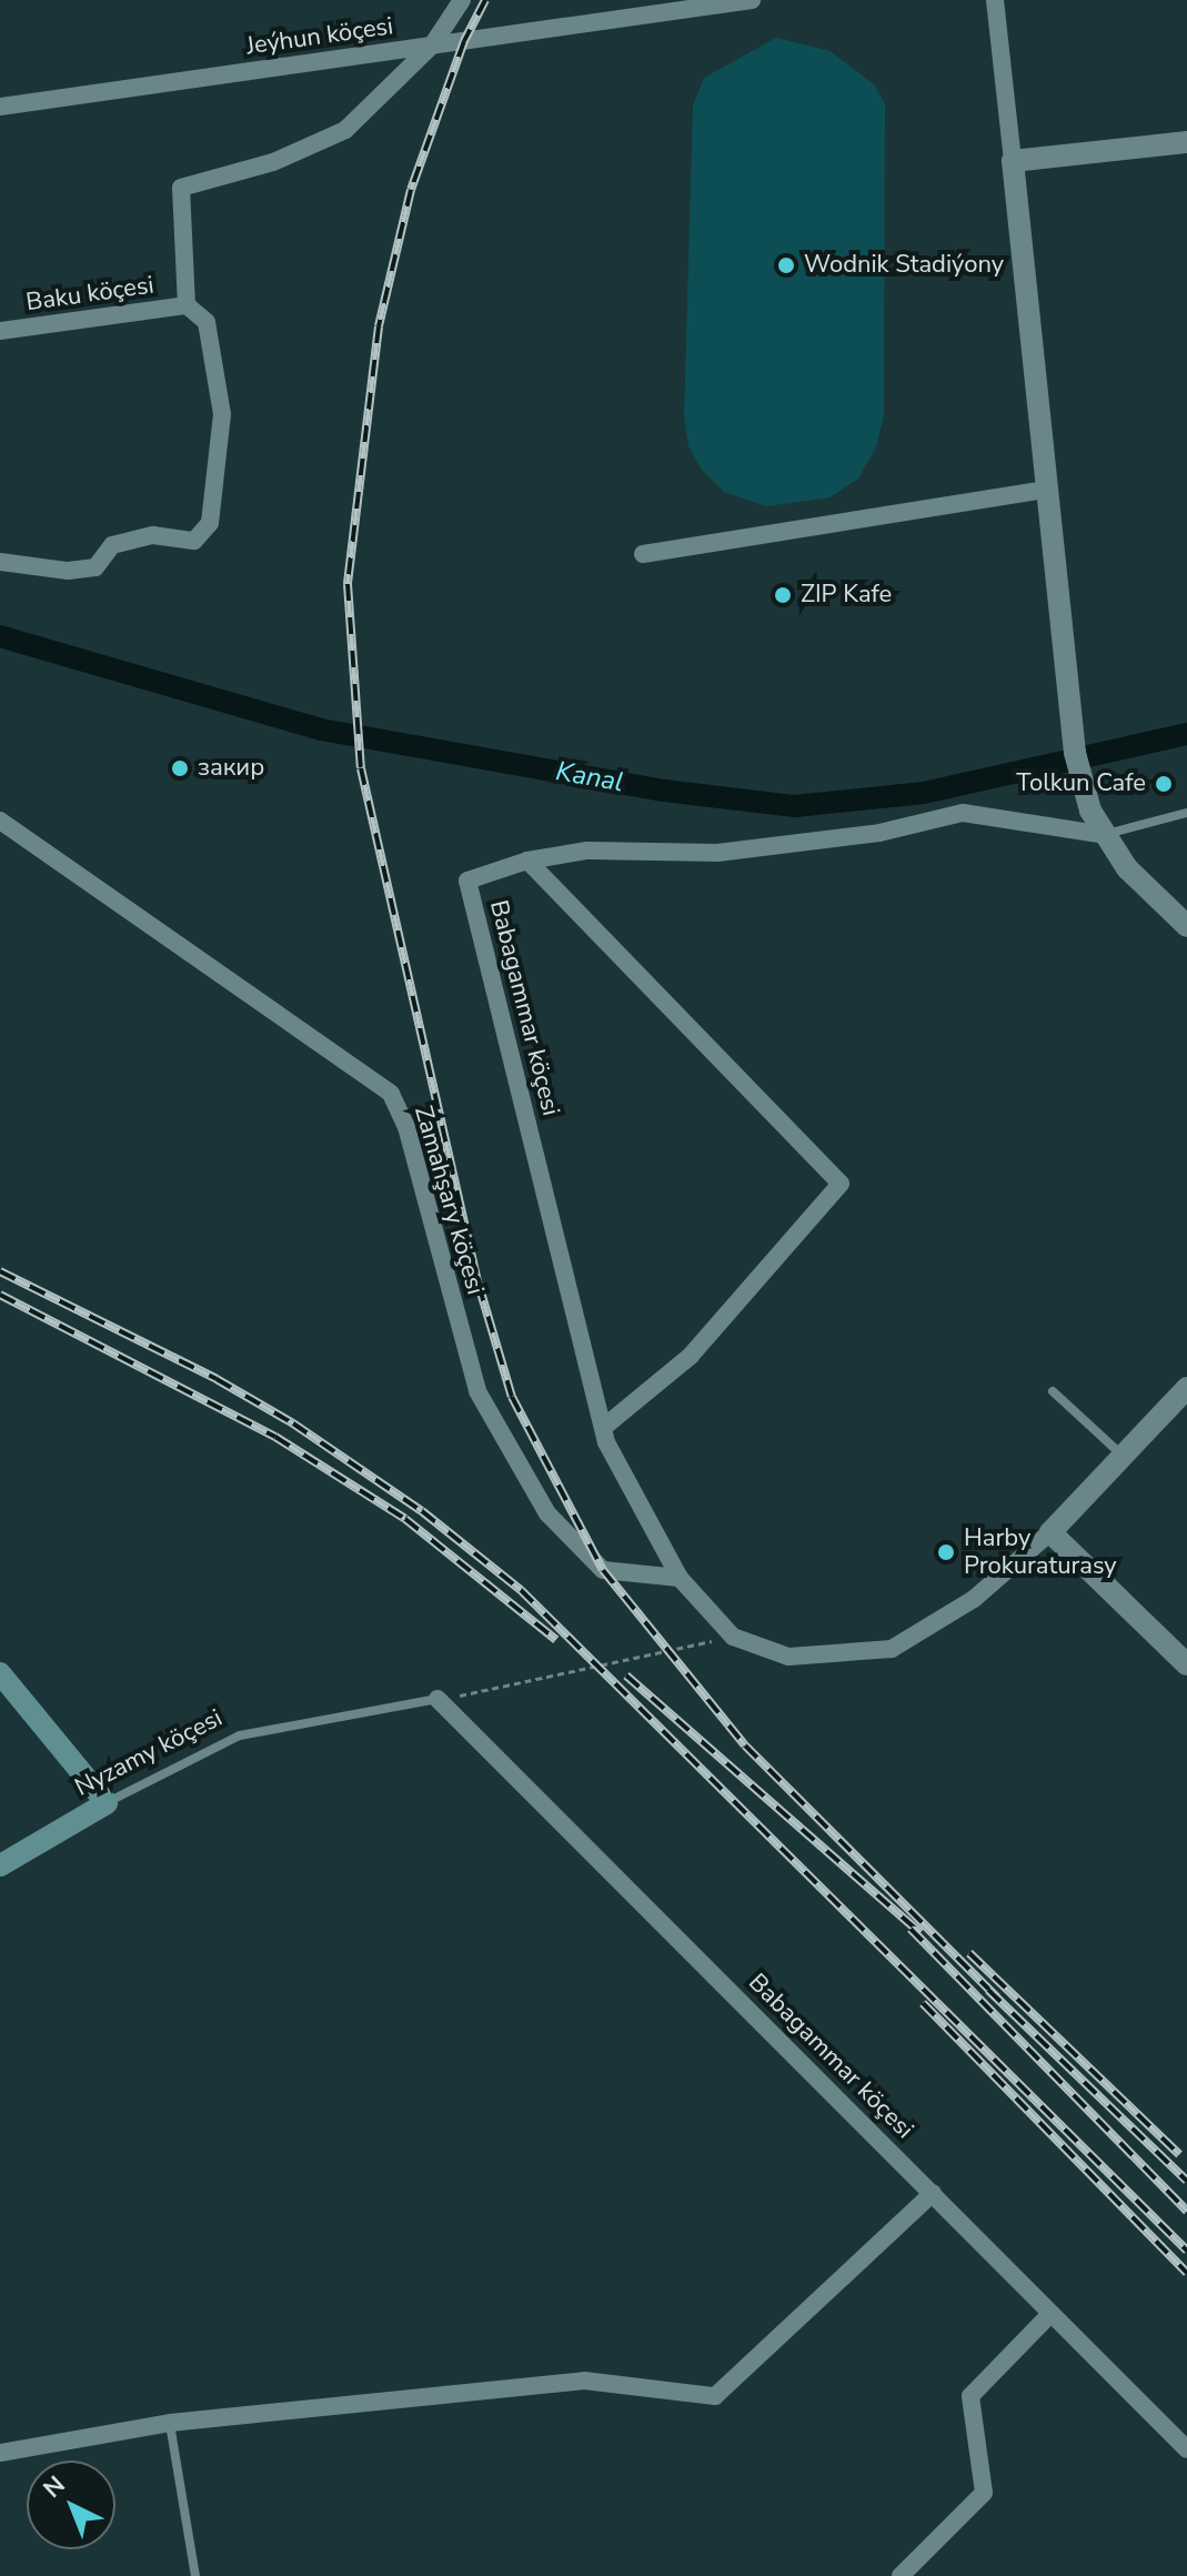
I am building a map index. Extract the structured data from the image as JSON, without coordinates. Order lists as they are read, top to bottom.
{
  "streets": {
    "main road": ["Nyzamy köçesi"],
    "street": [
      "Jeýhun köçesi",
      "Baku köçesi",
      "Babagammar köçesi",
      "Zamahşary köçesi"
    ]
  },
  "crossings": [
    ["Babagammar köçesi", "Zamahşary köçesi"],
    ["Babagammar köçesi", "Nyzamy köçesi"]
  ],
  "water": ["Kanal"],
  "places": [
    "Wodnik Stadiýony",
    "ZIP Kafe",
    "закир",
    "Tolkun Cafe",
    "Harby Prokuraturasy"
  ],
  "north": "top left"
}
